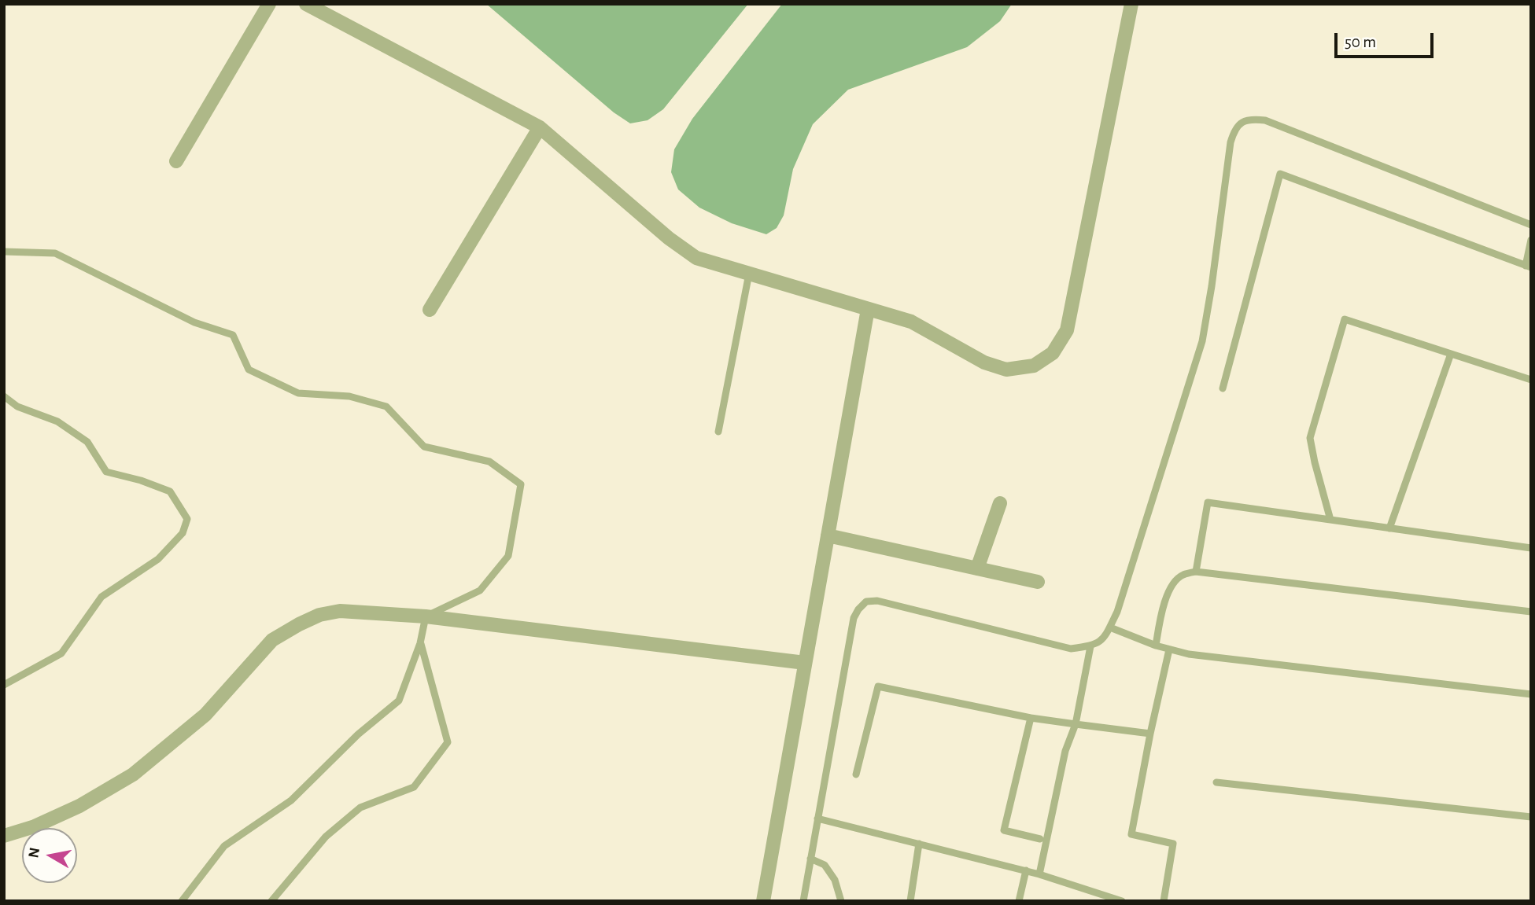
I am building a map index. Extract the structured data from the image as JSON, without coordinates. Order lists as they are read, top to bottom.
{
  "scale_bar": "50 m",
  "north": "left"
}
